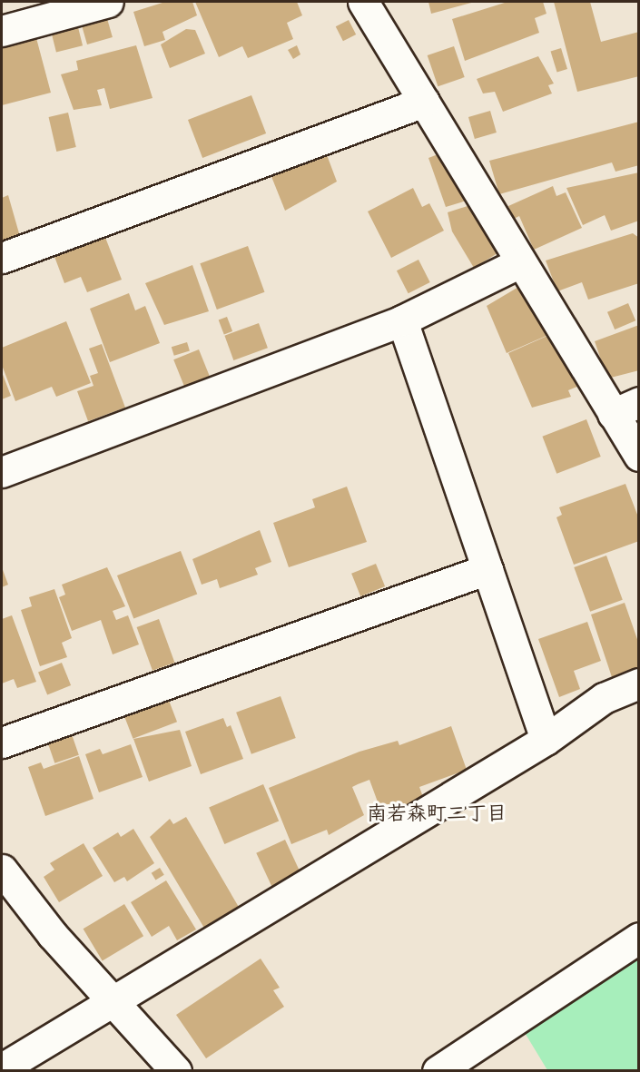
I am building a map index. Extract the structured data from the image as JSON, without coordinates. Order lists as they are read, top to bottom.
{
  "districts": ["南若森町二丁目"]
}
